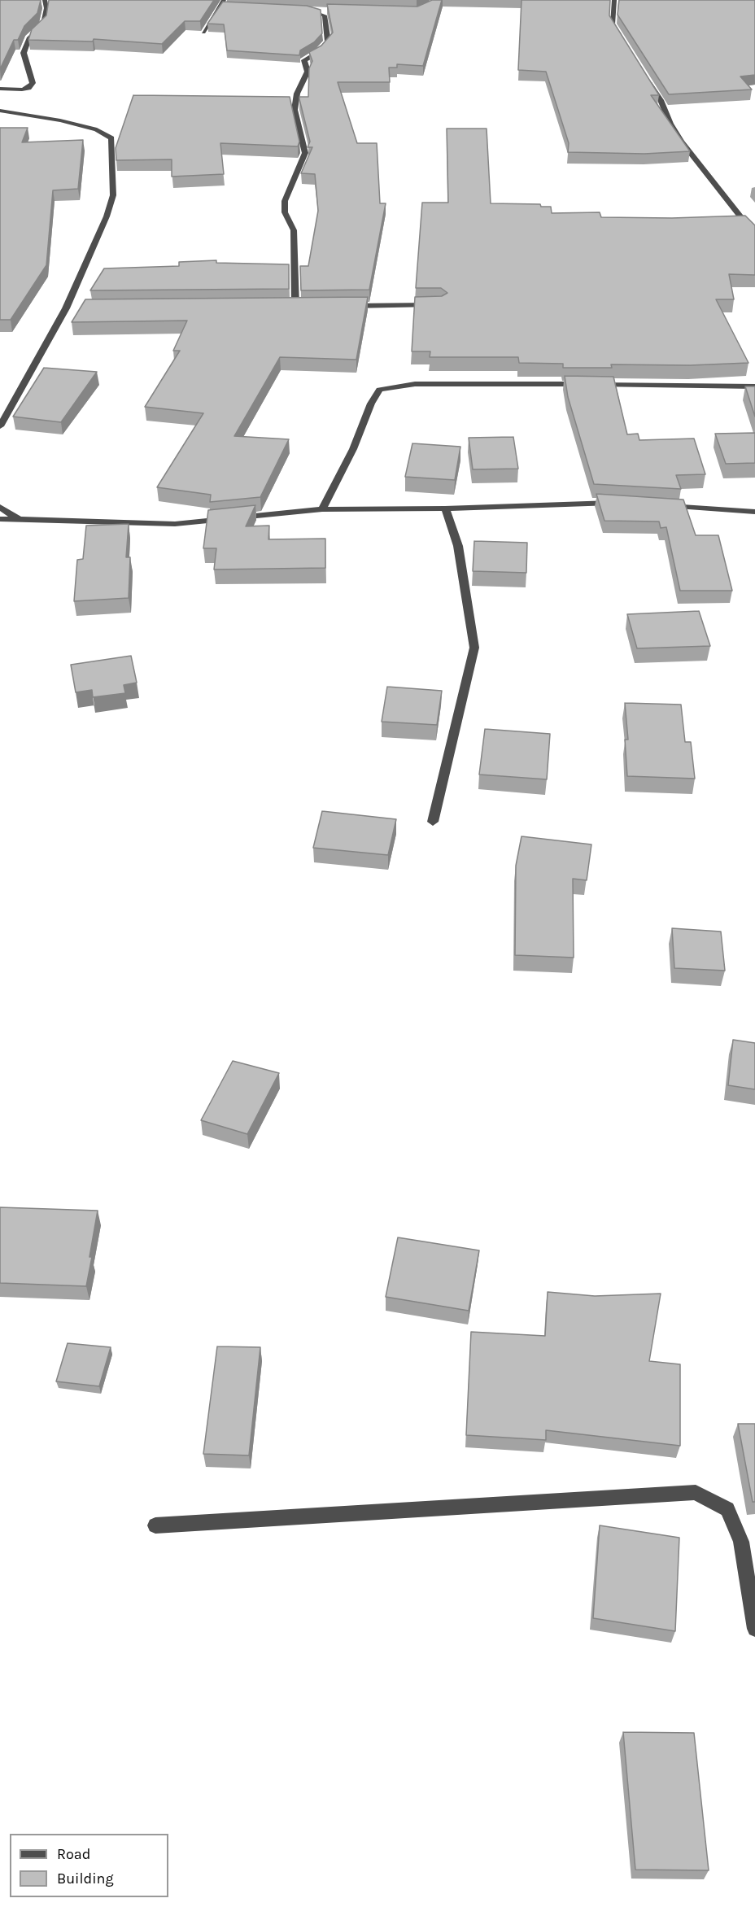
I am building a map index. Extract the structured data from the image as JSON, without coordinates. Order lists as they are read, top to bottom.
{
  "legend": ["Road", "Building"]
}
